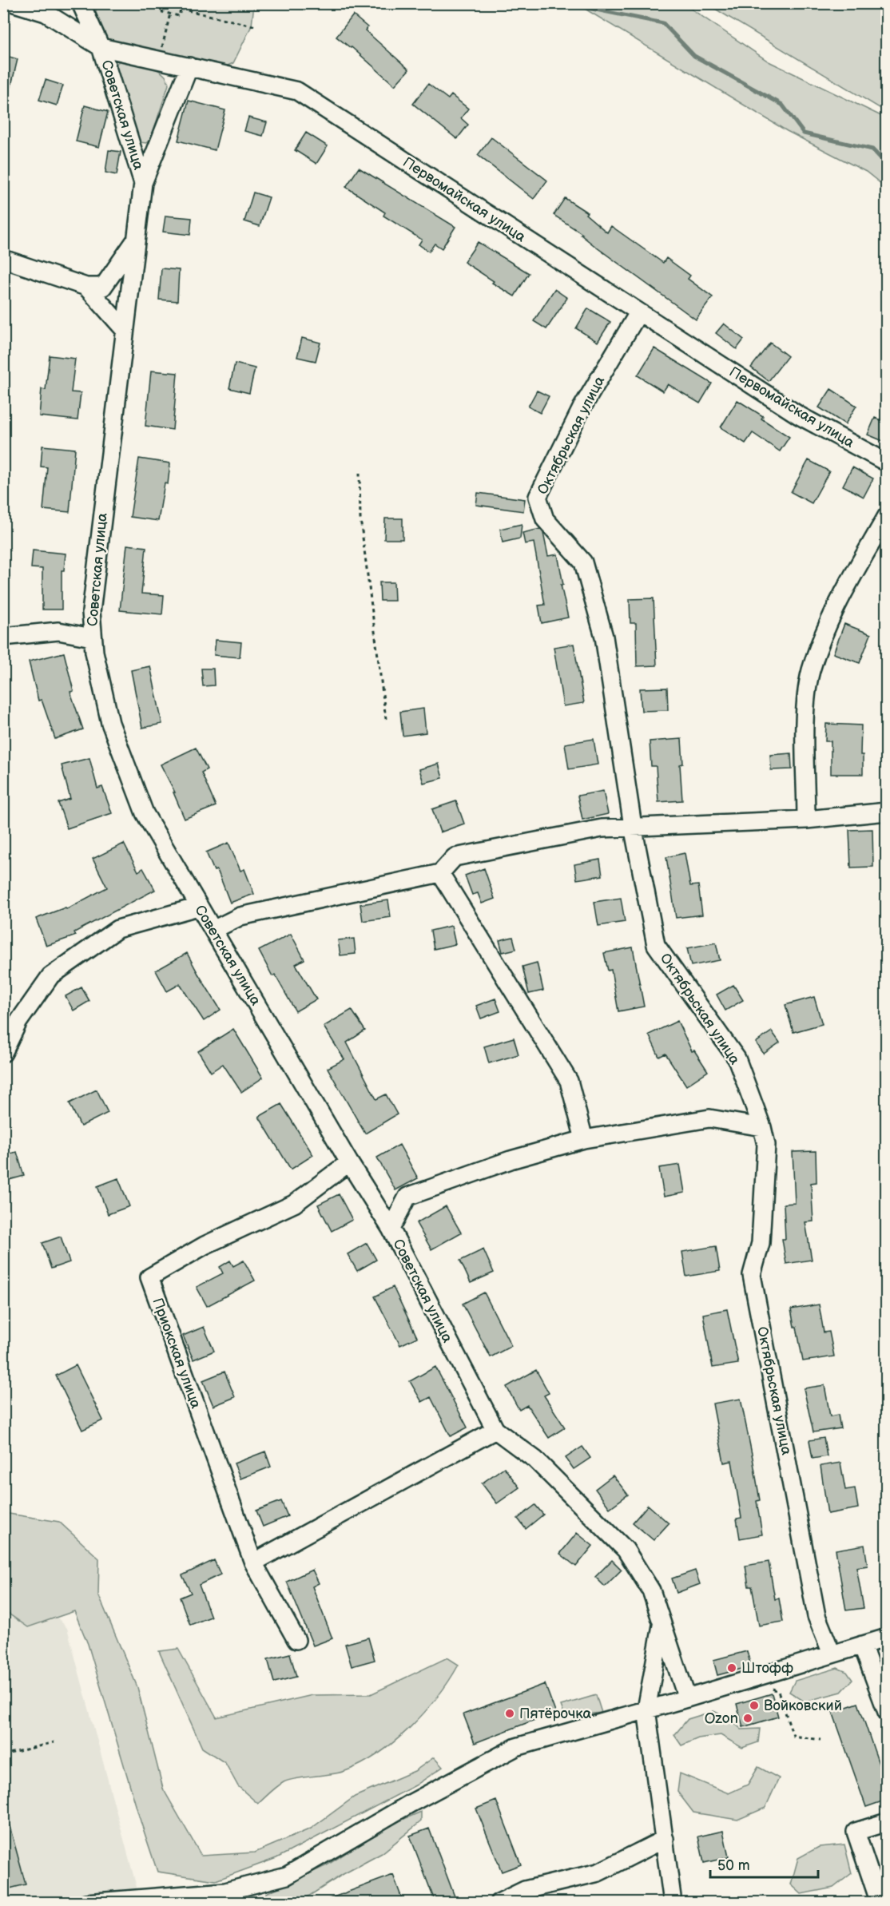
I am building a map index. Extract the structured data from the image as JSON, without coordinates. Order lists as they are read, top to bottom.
{
  "streets": {
    "street": [
      "Советская улица",
      "Первомайская улица",
      "Октябрьская улица",
      "Приокская улица"
    ]
  },
  "crossings": [
    ["Советская улица", "Первомайская улица"],
    ["Советская улица", "Приокская улица"],
    ["Первомайская улица", "Октябрьская улица"]
  ],
  "places": [
    "Штофф",
    "Войковский",
    "Пятёрочка",
    "Ozon"
  ],
  "scale_bar": "50 m"
}
